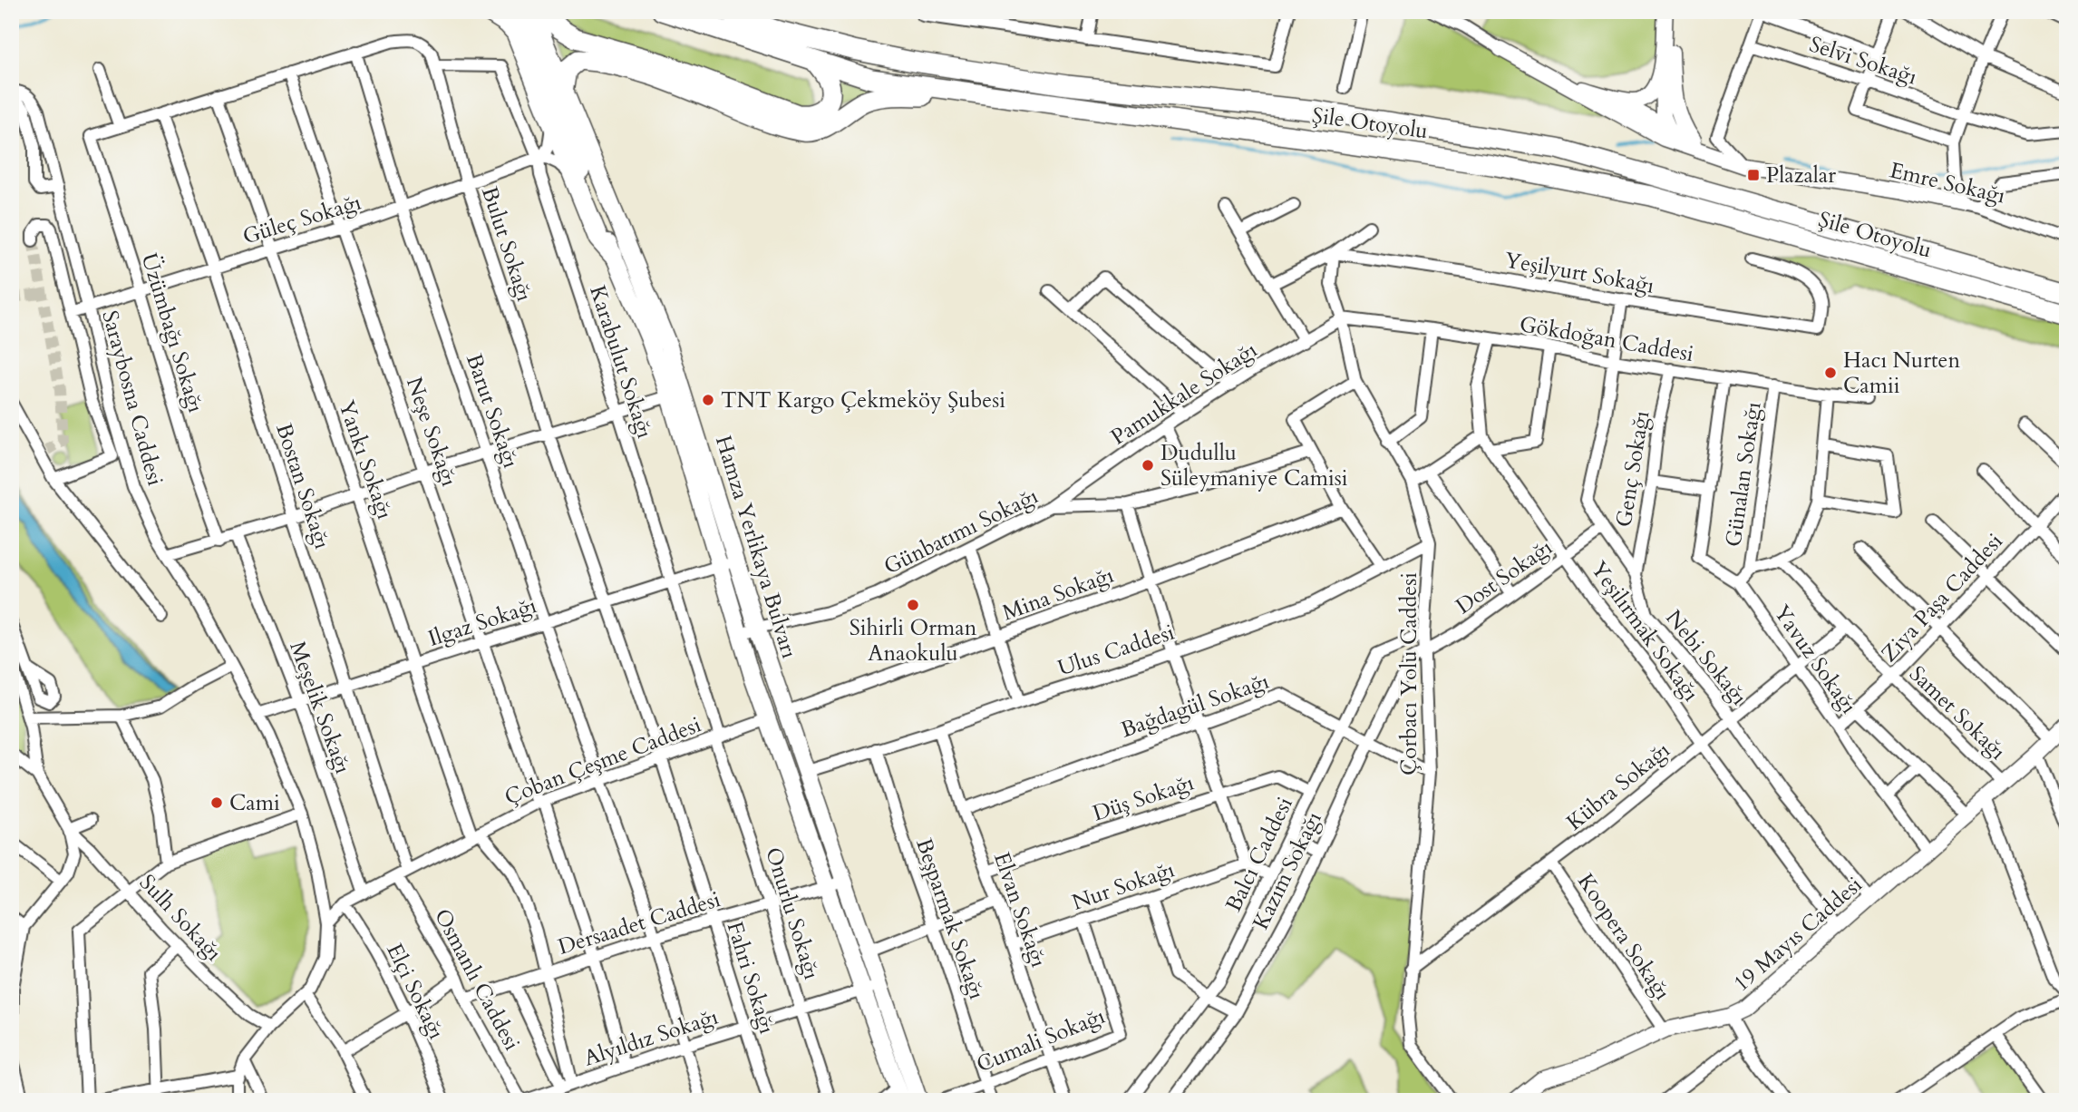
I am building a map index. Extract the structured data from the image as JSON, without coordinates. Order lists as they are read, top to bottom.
{
  "streets": {
    "highway": ["Şile Otoyolu"],
    "main road": ["Hamza Yerlikaya Bulvarı"],
    "street": [
      "Selvi Sokağı",
      "Emre Sokağı",
      "Güleç Sokağı",
      "Bulut Sokağı",
      "Yeşilyurt Sokağı",
      "Üzümbağı Sokağı",
      "Gökdoğan Caddesi",
      "Karabulut Sokağı",
      "Pamukkale Sokağı",
      "Saraybosna Caddesi",
      "Barut Sokağı",
      "Neşe Sokağı",
      "Yankı Sokağı",
      "Genç Sokağı",
      "Günalan Sokağı",
      "Bostan Sokağı",
      "Günbatımı Sokağı",
      "Dost Sokağı",
      "Mina Sokağı",
      "Ziya Paşa Caddesi",
      "Ilgaz Sokağı",
      "Yeşilırmak Sokağı",
      "Ulus Caddesi",
      "Nebi Sokağı",
      "Yavuz Sokağı",
      "Çorbacı Yolu Caddesi",
      "Bağdagül Sokağı",
      "Meşelik Sokağı",
      "Samet Sokağı",
      "Çoban Çeşme Caddesi",
      "Kübra Sokağı",
      "Düş Sokağı",
      "Balcı Caddesi",
      "Kazım Sokağı",
      "Nur Sokağı",
      "Elvan Sokağı",
      "Onurlu Sokağı",
      "Sulh Sokağı",
      "Beşparmak Sokağı",
      "Dersaadet Caddesi",
      "19 Mayıs Caddesi",
      "Koopera Sokağı",
      "Fahri Sokağı",
      "Osmanlı Caddesi",
      "Elçi Sokağı",
      "Alyıldız Sokağı",
      "Cumali Sokağı"
    ]
  },
  "crossings": [
    ["Güleç Sokağı", "Bulut Sokağı"],
    ["Güleç Sokağı", "Üzümbağı Sokağı"],
    ["Güleç Sokağı", "Karabulut Sokağı"],
    ["Güleç Sokağı", "Saraybosna Caddesi"],
    ["Güleç Sokağı", "Barut Sokağı"],
    ["Güleç Sokağı", "Neşe Sokağı"],
    ["Güleç Sokağı", "Yankı Sokağı"],
    ["Güleç Sokağı", "Bostan Sokağı"],
    ["Bulut Sokağı", "Üzümbağı Sokağı"],
    ["Bulut Sokağı", "Karabulut Sokağı"],
    ["Bulut Sokağı", "Barut Sokağı"],
    ["Bulut Sokağı", "Neşe Sokağı"],
    ["Bulut Sokağı", "Yankı Sokağı"],
    ["Bulut Sokağı", "Bostan Sokağı"],
    ["Bulut Sokağı", "Ilgaz Sokağı"],
    ["Bulut Sokağı", "Çoban Çeşme Caddesi"],
    ["Bulut Sokağı", "Fahri Sokağı"],
    ["Yeşilyurt Sokağı", "Nebi Sokağı"],
    ["Yeşilyurt Sokağı", "Çorbacı Yolu Caddesi"],
    ["Gökdoğan Caddesi", "Pamukkale Sokağı"],
    ["Gökdoğan Caddesi", "Genç Sokağı"],
    ["Gökdoğan Caddesi", "Günalan Sokağı"],
    ["Gökdoğan Caddesi", "Yeşilırmak Sokağı"],
    ["Gökdoğan Caddesi", "Nebi Sokağı"],
    ["Gökdoğan Caddesi", "Yavuz Sokağı"],
    ["Gökdoğan Caddesi", "Çorbacı Yolu Caddesi"],
    ["Karabulut Sokağı", "Ilgaz Sokağı"],
    ["Karabulut Sokağı", "Çoban Çeşme Caddesi"],
    ["Karabulut Sokağı", "Onurlu Sokağı"],
    ["Pamukkale Sokağı", "Günbatımı Sokağı"],
    ["Pamukkale Sokağı", "Çorbacı Yolu Caddesi"],
    ["Saraybosna Caddesi", "Ilgaz Sokağı"],
    ["Saraybosna Caddesi", "Çoban Çeşme Caddesi"],
    ["Saraybosna Caddesi", "Sulh Sokağı"],
    ["Barut Sokağı", "Ilgaz Sokağı"],
    ["Barut Sokağı", "Çoban Çeşme Caddesi"],
    ["Barut Sokağı", "Dersaadet Caddesi"],
    ["Barut Sokağı", "Alyıldız Sokağı"],
    ["Neşe Sokağı", "Ilgaz Sokağı"],
    ["Neşe Sokağı", "Çoban Çeşme Caddesi"],
    ["Neşe Sokağı", "Dersaadet Caddesi"],
    ["Neşe Sokağı", "Alyıldız Sokağı"],
    ["Yankı Sokağı", "Ilgaz Sokağı"],
    ["Yankı Sokağı", "Çoban Çeşme Caddesi"],
    ["Genç Sokağı", "Nebi Sokağı"],
    ["Bostan Sokağı", "Ilgaz Sokağı"],
    ["Bostan Sokağı", "Çoban Çeşme Caddesi"],
    ["Bostan Sokağı", "Osmanlı Caddesi"],
    ["Günbatımı Sokağı", "Hamza Yerlikaya Bulvarı"],
    ["Hamza Yerlikaya Bulvarı", "Mina Sokağı"],
    ["Hamza Yerlikaya Bulvarı", "Ilgaz Sokağı"],
    ["Hamza Yerlikaya Bulvarı", "Ulus Caddesi"],
    ["Hamza Yerlikaya Bulvarı", "Çoban Çeşme Caddesi"],
    ["Hamza Yerlikaya Bulvarı", "Dersaadet Caddesi"],
    ["Hamza Yerlikaya Bulvarı", "Alyıldız Sokağı"],
    ["Dost Sokağı", "Yeşilırmak Sokağı"],
    ["Dost Sokağı", "Nebi Sokağı"],
    ["Dost Sokağı", "Çorbacı Yolu Caddesi"],
    ["Dost Sokağı", "Kazım Sokağı"],
    ["Ziya Paşa Caddesi", "Yavuz Sokağı"],
    ["Ziya Paşa Caddesi", "Samet Sokağı"],
    ["Ilgaz Sokağı", "Meşelik Sokağı"],
    ["Yeşilırmak Sokağı", "Kübra Sokağı"],
    ["Yeşilırmak Sokağı", "19 Mayıs Caddesi"],
    ["Ulus Caddesi", "Çorbacı Yolu Caddesi"],
    ["Ulus Caddesi", "Elvan Sokağı"],
    ["Ulus Caddesi", "Beşparmak Sokağı"],
    ["Nebi Sokağı", "Kübra Sokağı"],
    ["Nebi Sokağı", "19 Mayıs Caddesi"],
    ["Yavuz Sokağı", "Kübra Sokağı"],
    ["Yavuz Sokağı", "19 Mayıs Caddesi"],
    ["Çorbacı Yolu Caddesi", "Bağdagül Sokağı"],
    ["Çorbacı Yolu Caddesi", "Kübra Sokağı"],
    ["Çorbacı Yolu Caddesi", "Balcı Caddesi"],
    ["Çorbacı Yolu Caddesi", "Kazım Sokağı"],
    ["Bağdagül Sokağı", "Balcı Caddesi"],
    ["Bağdagül Sokağı", "Kazım Sokağı"],
    ["Bağdagül Sokağı", "Elvan Sokağı"],
    ["Meşelik Sokağı", "Çoban Çeşme Caddesi"],
    ["Samet Sokağı", "Kübra Sokağı"],
    ["Samet Sokağı", "19 Mayıs Caddesi"],
    ["Çoban Çeşme Caddesi", "Onurlu Sokağı"],
    ["Çoban Çeşme Caddesi", "Fahri Sokağı"],
    ["Çoban Çeşme Caddesi", "Osmanlı Caddesi"],
    ["Çoban Çeşme Caddesi", "Elçi Sokağı"],
    ["Kübra Sokağı", "Koopera Sokağı"],
    ["Düş Sokağı", "Balcı Caddesi"],
    ["Düş Sokağı", "Elvan Sokağı"],
    ["Nur Sokağı", "Elvan Sokağı"],
    ["Nur Sokağı", "Cumali Sokağı"],
    ["Elvan Sokağı", "Cumali Sokağı"],
    ["Onurlu Sokağı", "Dersaadet Caddesi"],
    ["Onurlu Sokağı", "Alyıldız Sokağı"],
    ["Beşparmak Sokağı", "Cumali Sokağı"],
    ["Dersaadet Caddesi", "Fahri Sokağı"],
    ["Dersaadet Caddesi", "Osmanlı Caddesi"],
    ["19 Mayıs Caddesi", "Koopera Sokağı"],
    ["Fahri Sokağı", "Alyıldız Sokağı"],
    ["Osmanlı Caddesi", "Alyıldız Sokağı"]
  ],
  "places": {
    "transit": ["Plazalar"],
    "other": [
      "Hacı Nurten Camii",
      "TNT Kargo Çekmeköy Şubesi",
      "Dudullu Süleymaniye Camisi",
      "Sihirli Orman Anaokulu",
      "Cami"
    ]
  }
}
